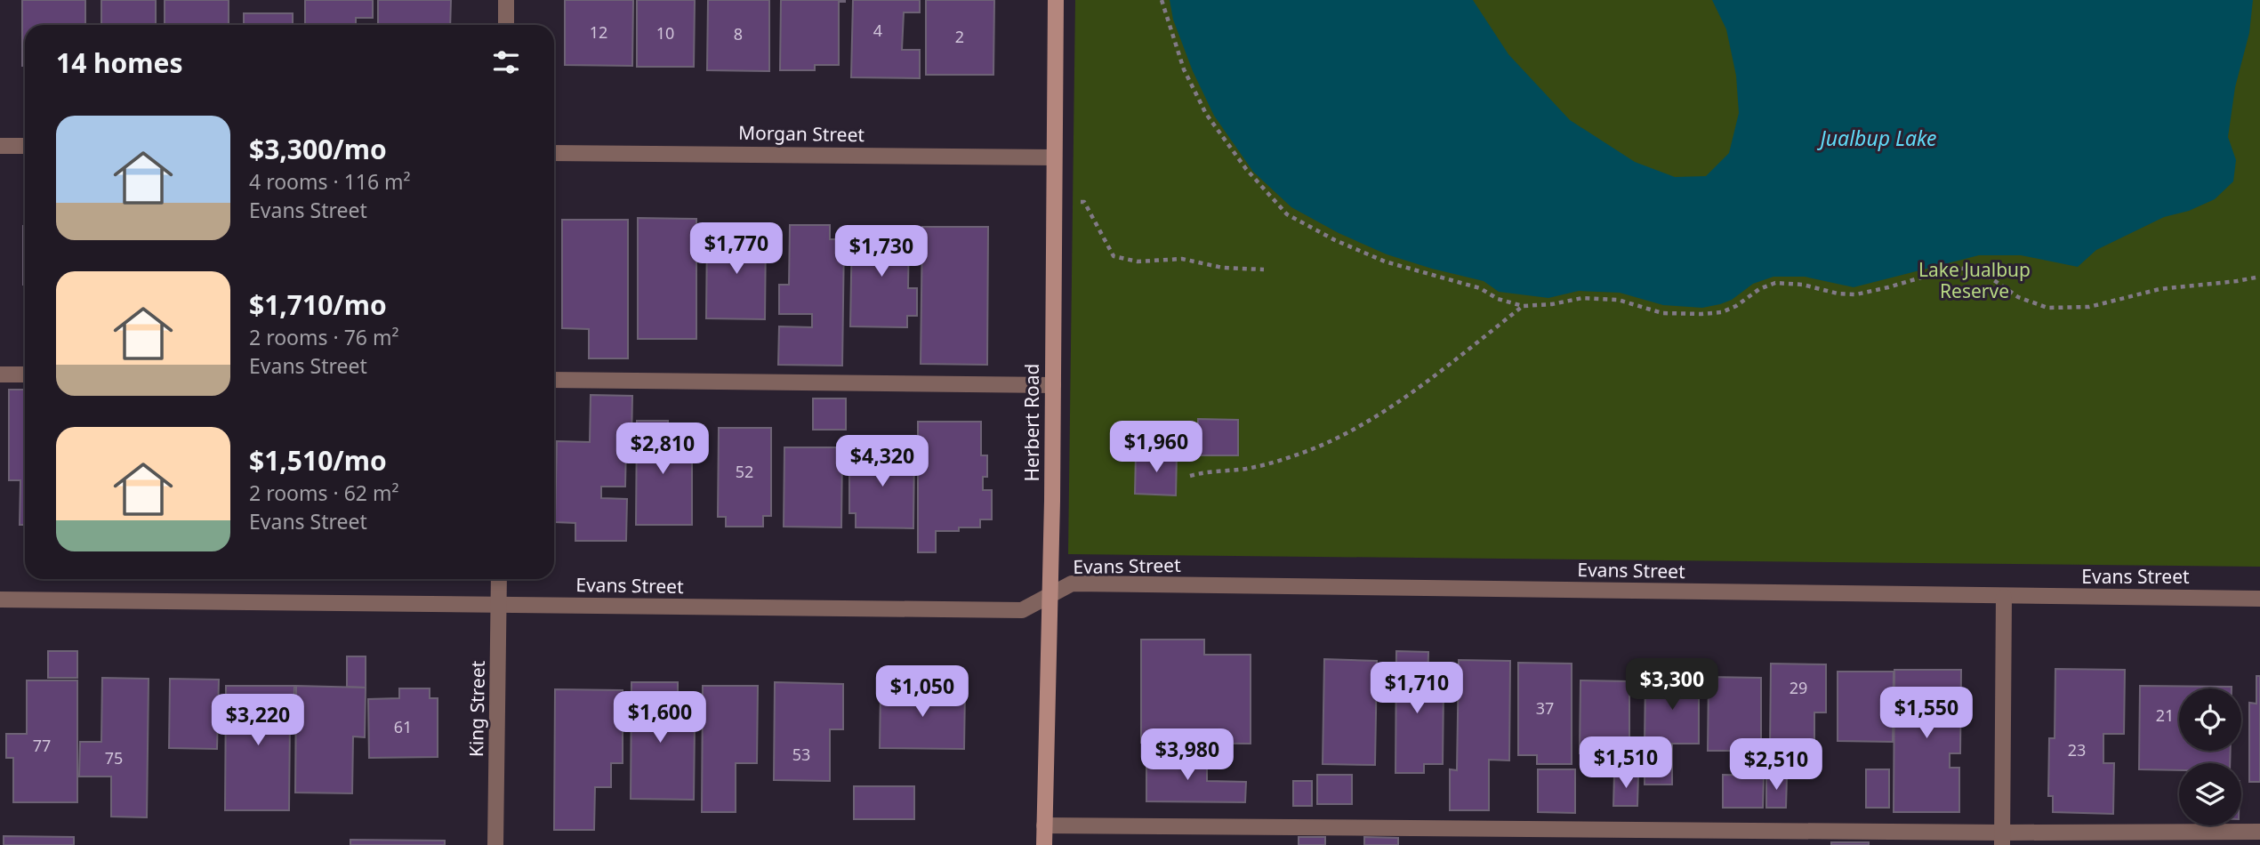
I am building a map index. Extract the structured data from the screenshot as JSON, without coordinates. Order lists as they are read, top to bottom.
{
  "streets": {
    "street": [
      "Morgan Street",
      "Herbert Road",
      "Evans Street",
      "King Street"
    ]
  },
  "crossings": [
    ["Morgan Street", "Herbert Road"],
    ["Herbert Road", "Evans Street"],
    ["Evans Street", "King Street"]
  ],
  "water": ["Jualbup Lake"],
  "parks": ["Lake Jualbup Reserve"],
  "house_numbers": [
    "4",
    "12",
    "10",
    "8",
    "2",
    "52",
    "29",
    "37",
    "21",
    "61",
    "77",
    "23",
    "53",
    "75"
  ],
  "page": {
    "heading": "14 homes",
    "list": [
      {
        "name": "$3,300/mo",
        "note": "4 rooms · 116 m² · Evans Street"
      },
      {
        "name": "$1,710/mo",
        "note": "2 rooms · 76 m² · Evans Street"
      },
      {
        "name": "$1,510/mo",
        "note": "2 rooms · 62 m² · Evans Street"
      }
    ],
    "price": [
      "$1,770",
      "$1,730",
      "$1,960",
      "$2,810",
      "$4,320",
      "$3,300",
      "$1,710",
      "$1,050",
      "$1,550",
      "$1,600",
      "$3,220",
      "$3,980",
      "$1,510",
      "$2,510"
    ]
  }
}
